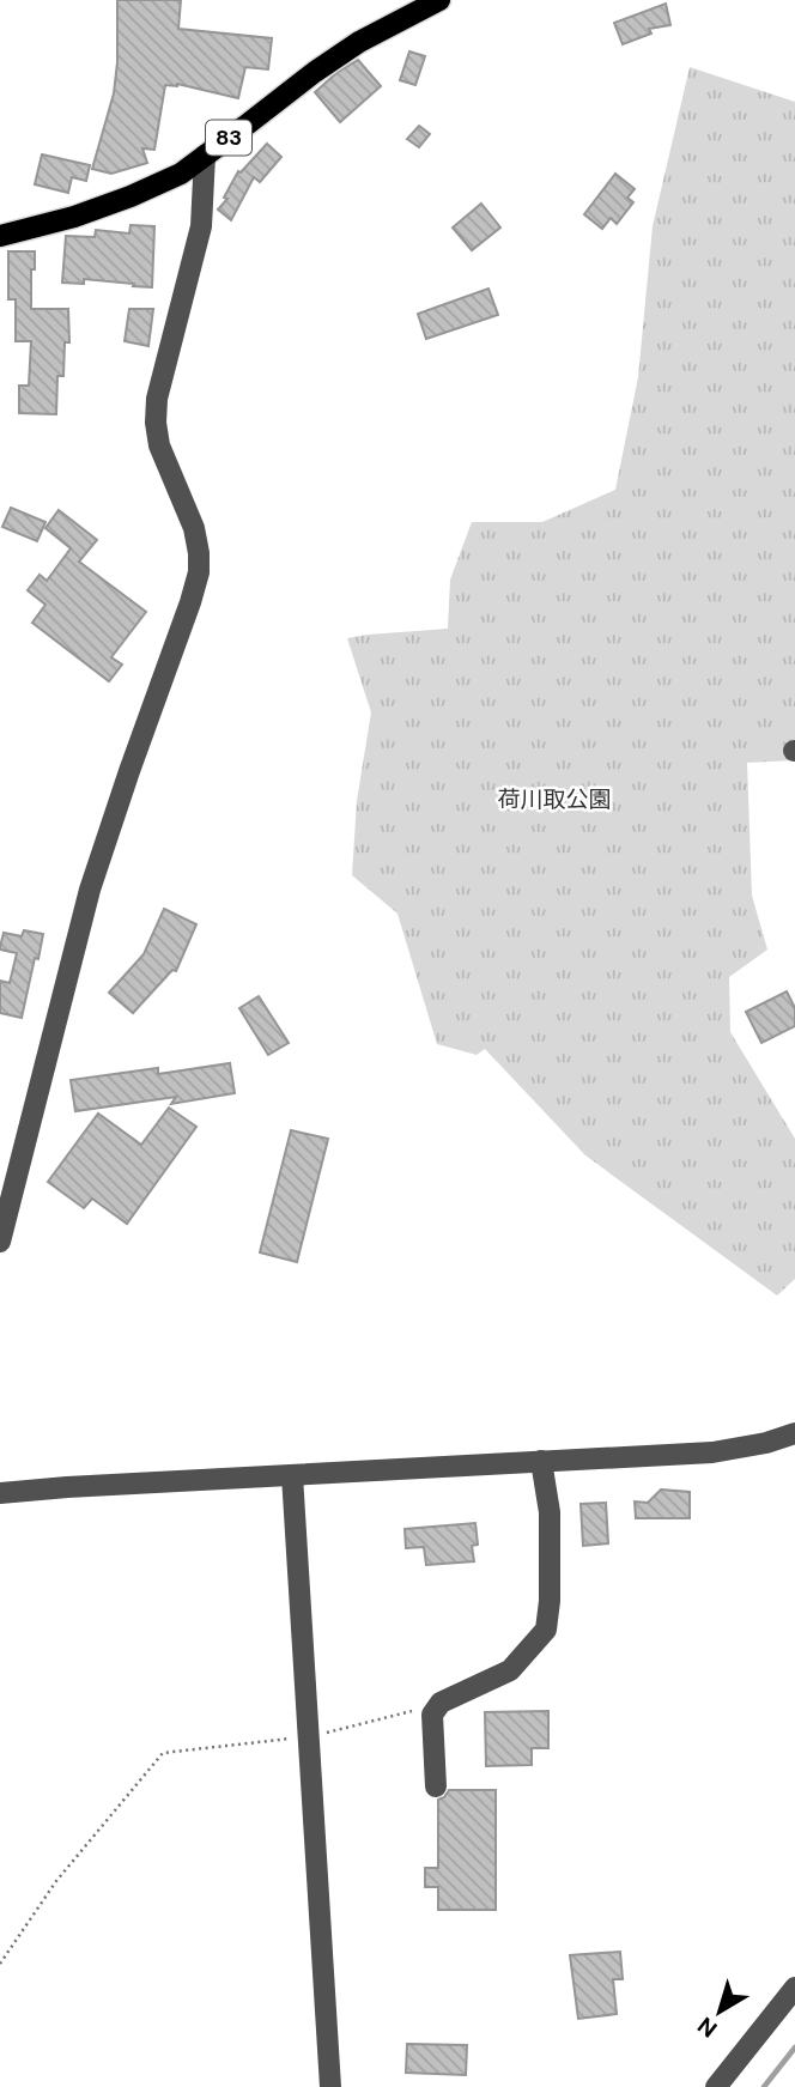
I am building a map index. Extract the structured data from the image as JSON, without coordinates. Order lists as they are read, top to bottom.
{
  "streets": {
    "main road": ["83"]
  },
  "parks": ["荷川取公園"],
  "north": "bottom left"
}
